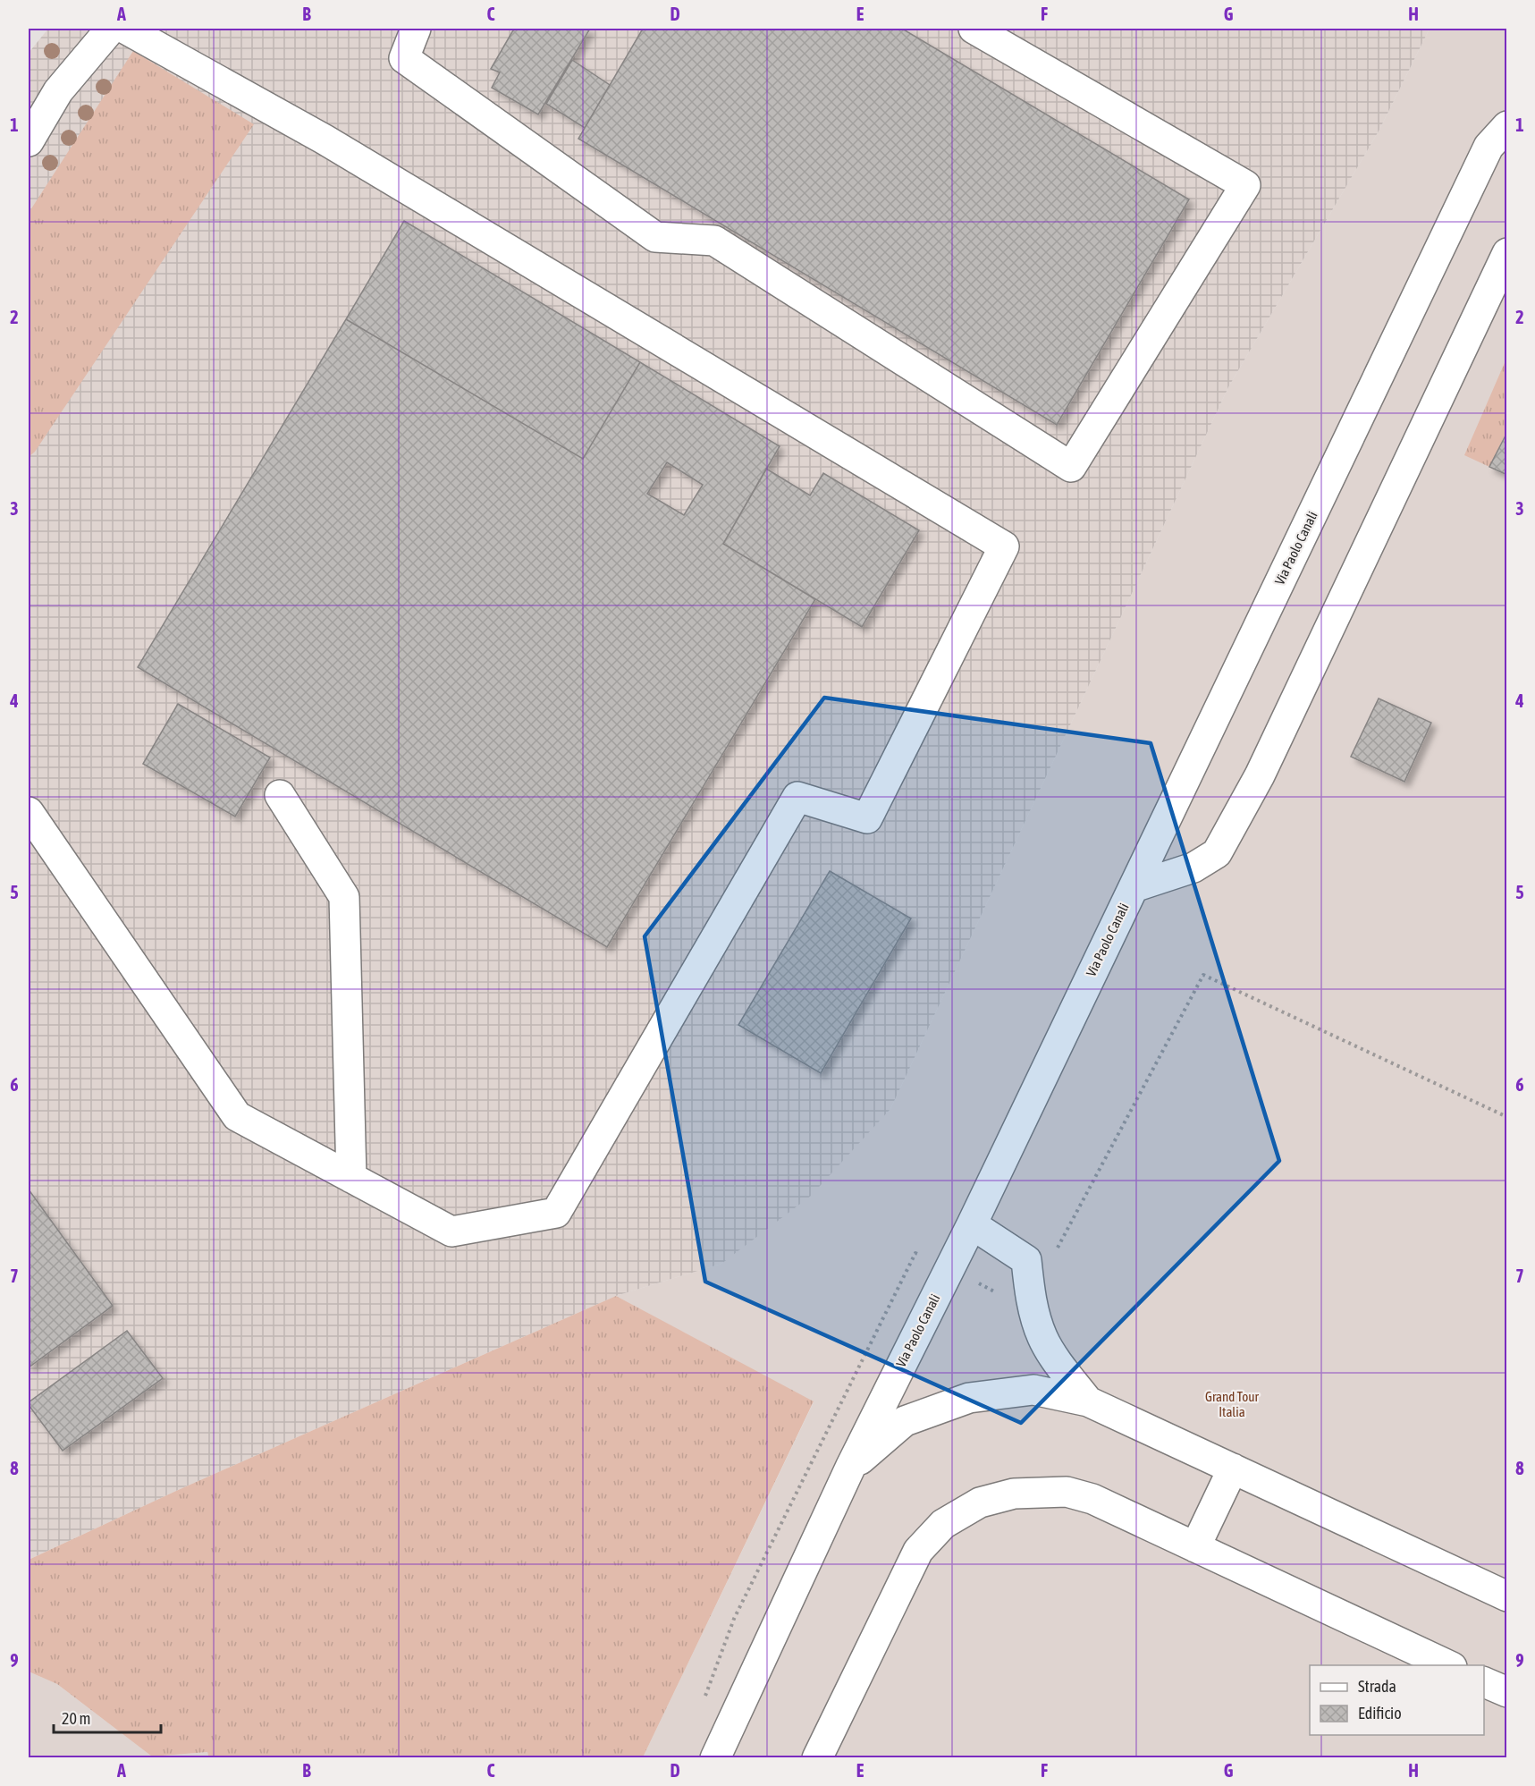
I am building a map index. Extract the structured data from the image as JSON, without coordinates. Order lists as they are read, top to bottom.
{
  "streets": {
    "street": ["Via Paolo Canali"]
  },
  "parks": ["Grand Tour Italia"],
  "legend": ["Strada", "Edificio"],
  "scale_bar": "20 m",
  "grid": {
    "columns": [
      "A",
      "B",
      "C",
      "D",
      "E",
      "F",
      "G",
      "H"
    ],
    "rows": [
      "1",
      "2",
      "3",
      "4",
      "5",
      "6",
      "7",
      "8",
      "9"
    ]
  }
}
